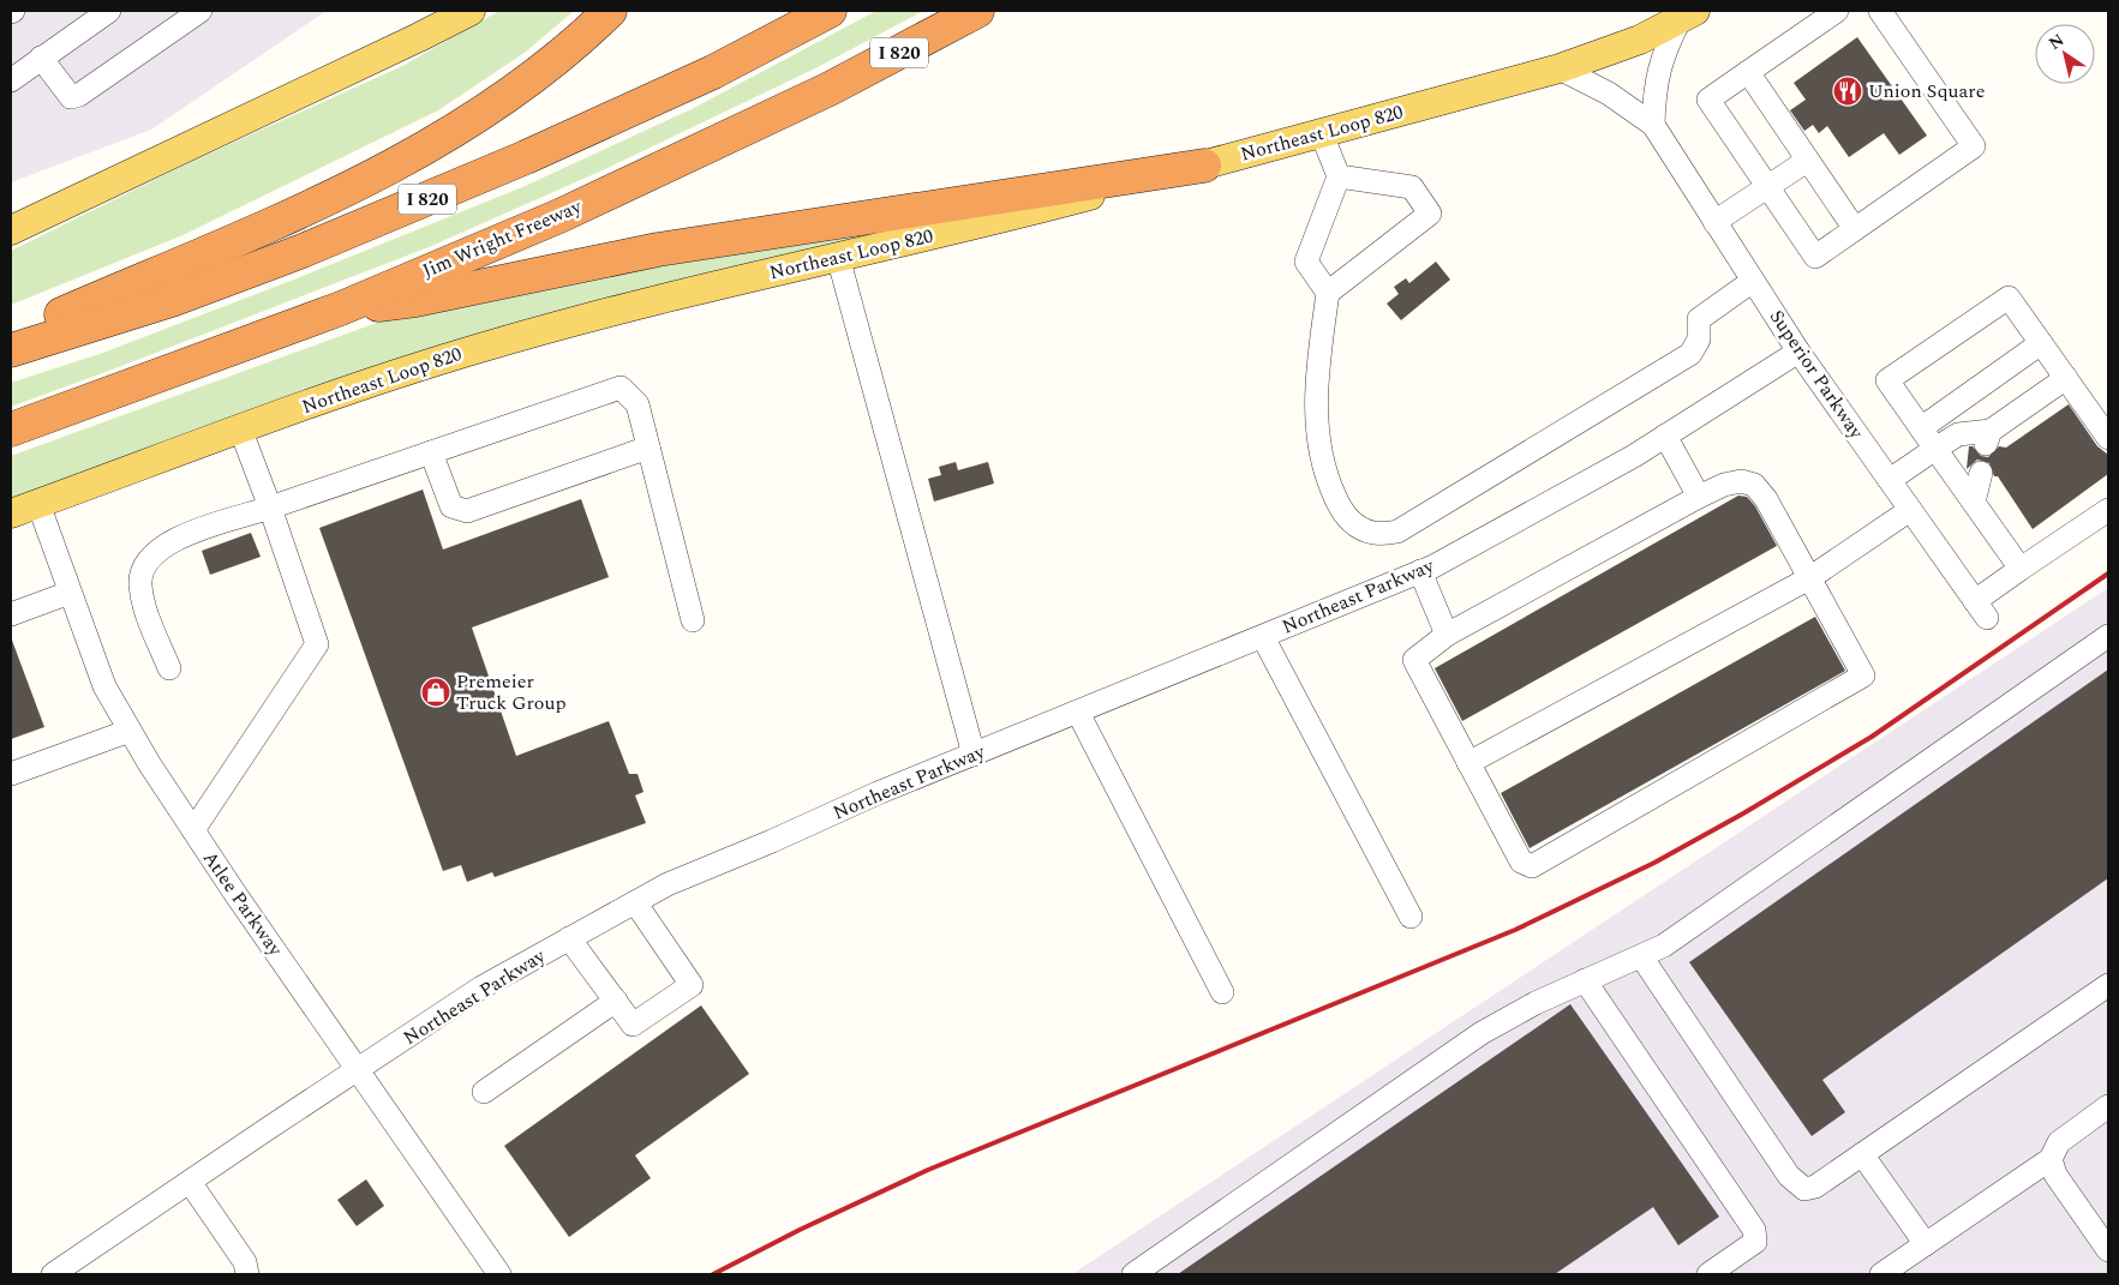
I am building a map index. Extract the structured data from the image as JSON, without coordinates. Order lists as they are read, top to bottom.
{
  "streets": {
    "highway": ["I 820", "Jim Wright Freeway"],
    "main road": ["Northeast Loop 820"],
    "street": ["Superior Parkway", "Northeast Parkway", "Atlee Parkway"]
  },
  "crossings": [
    ["Northeast Loop 820", "Atlee Parkway"],
    ["Superior Parkway", "Northeast Parkway"],
    ["Northeast Parkway", "Atlee Parkway"]
  ],
  "places": {
    "restaurant": ["Union Square"],
    "shop": ["Premeier Truck Group"]
  },
  "north": "top left"
}
